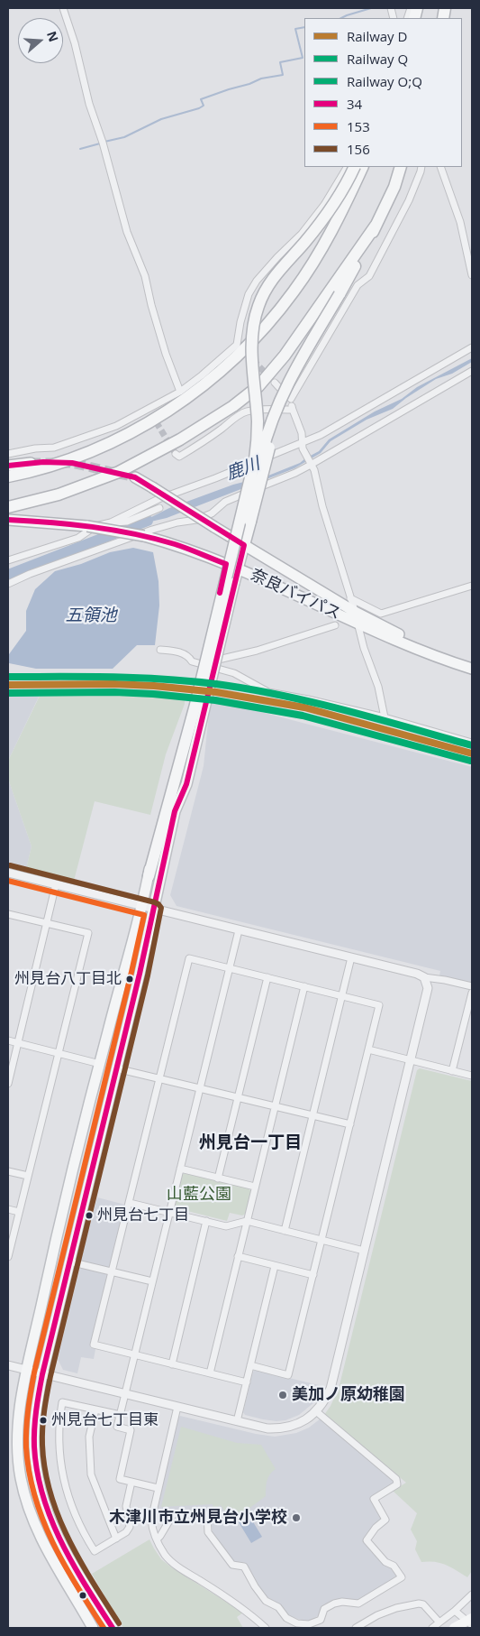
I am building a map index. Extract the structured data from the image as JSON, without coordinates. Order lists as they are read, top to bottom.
{
  "streets": {
    "main road": ["奈良バイパス"]
  },
  "districts": ["州見台一丁目"],
  "water": ["鹿川", "五領池"],
  "parks": ["山藍公園"],
  "places": [
    "州見台八丁目北",
    "州見台七丁目",
    "美加ノ原幼稚園",
    "州見台七丁目東",
    "木津川市立州見台小学校"
  ],
  "lines": [
    "transit line 34",
    "rail line O;Q",
    "rail line D",
    "rail line Q",
    "transit line 156",
    "transit line 153"
  ],
  "legend": [
    "Railway D",
    "Railway Q",
    "Railway O;Q",
    "34",
    "153",
    "156"
  ],
  "north": "right"
}
